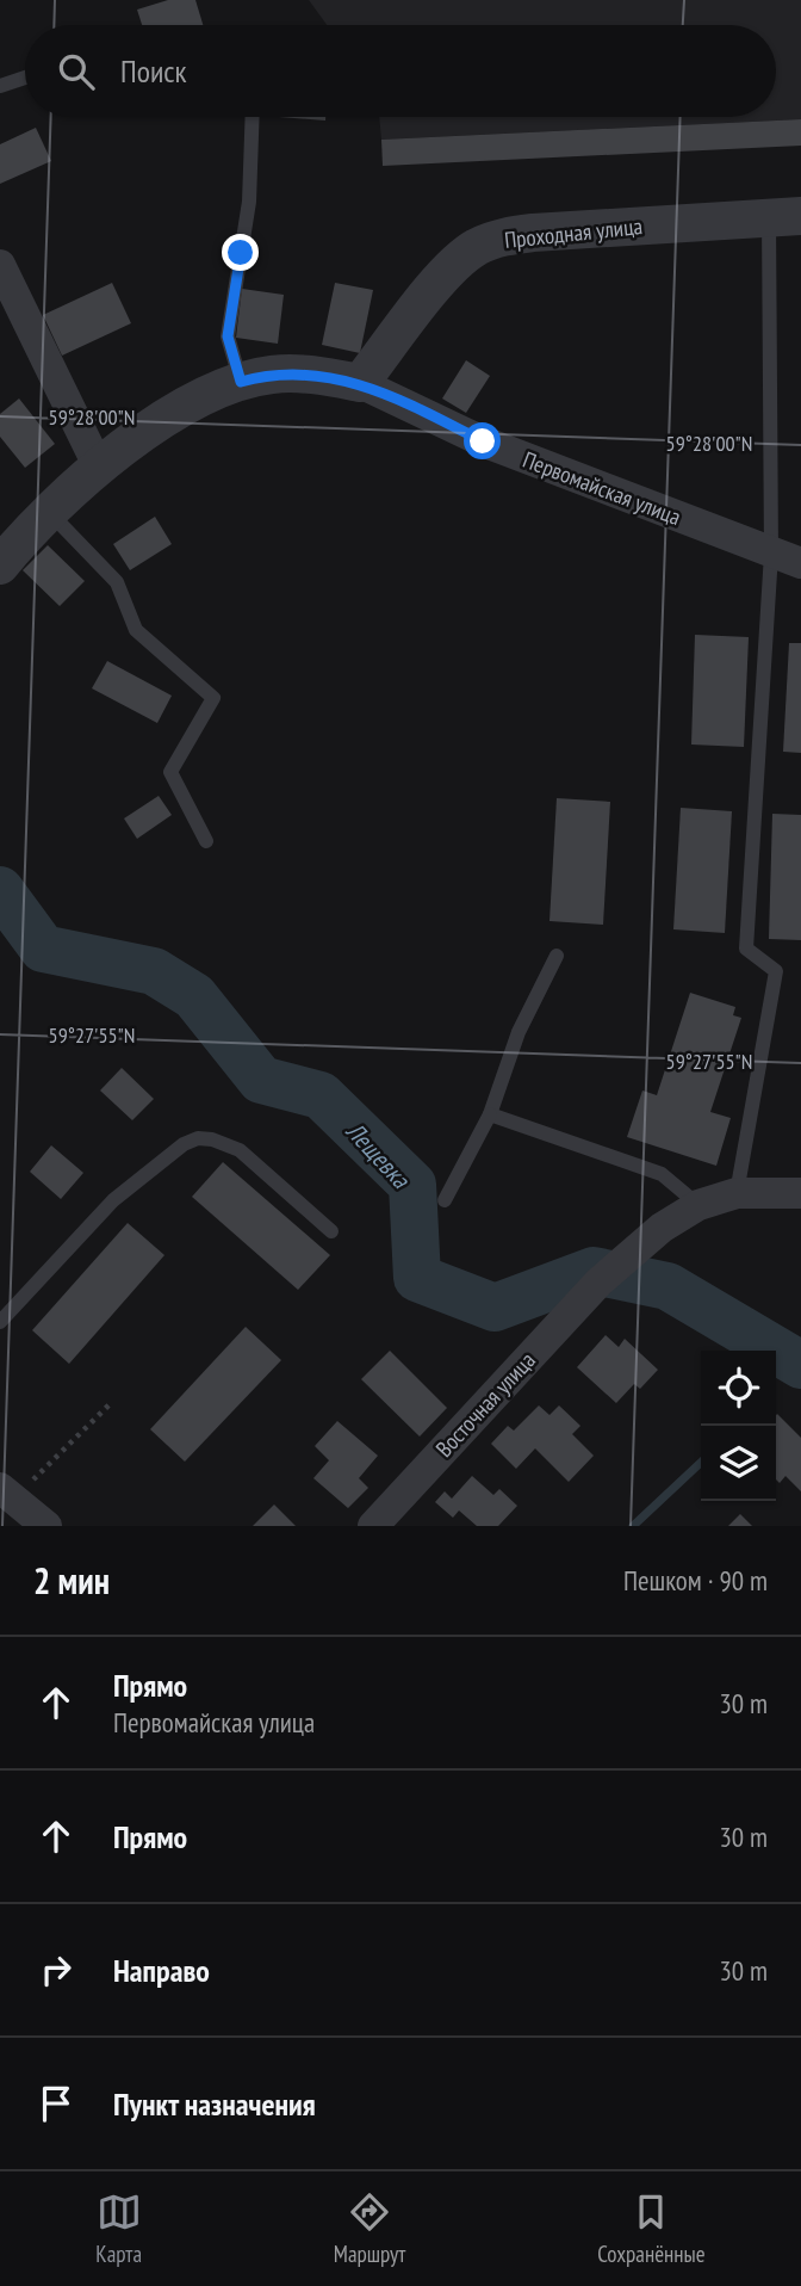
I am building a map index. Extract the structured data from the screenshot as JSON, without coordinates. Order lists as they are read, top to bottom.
{
  "streets": {
    "street": ["Проходная улица", "Первомайская улица", "Восточная улица"]
  },
  "crossings": [
    ["Проходная улица", "Первомайская улица"]
  ],
  "water": ["Лещевка"],
  "page": {
    "search": "Поиск",
    "heading": ["2 мин", "Пешком · 90 m"],
    "list": [
      ["Прямо", "Первомайская улица", "30 m"],
      ["Прямо", "30 m"],
      ["Направо", "30 m"],
      "Пункт назначения"
    ],
    "nav": ["Карта", "Маршрут", "Сохранённые"]
  },
  "coordinates": ["59°28'00\"N", "59°27'55\"N"]
}
